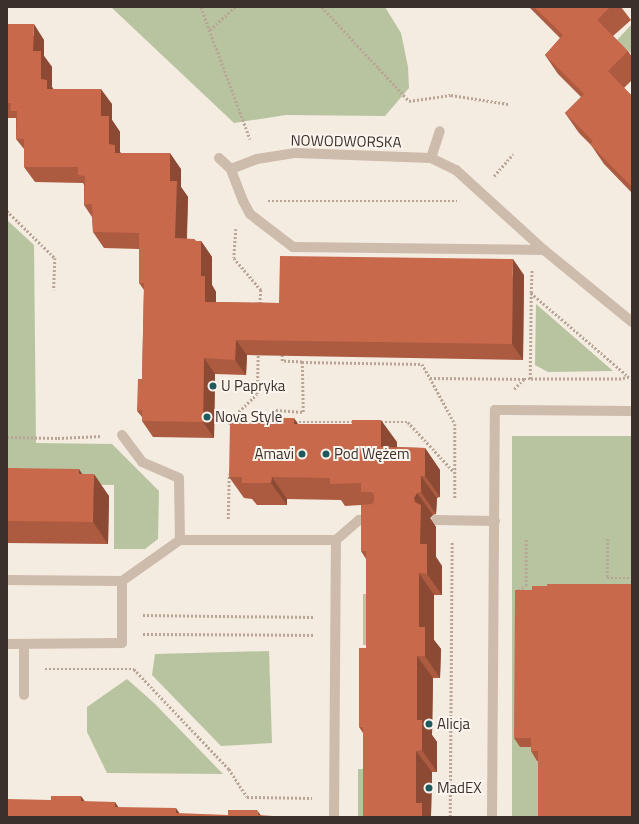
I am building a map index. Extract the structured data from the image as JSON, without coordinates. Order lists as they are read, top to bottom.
{
  "streets": {
    "lane": ["NOWODWORSKA"]
  },
  "places": [
    "U Papryka",
    "Nova Style",
    "Amavi",
    "Pod Wężem",
    "Alicja",
    "MadEX"
  ]
}
